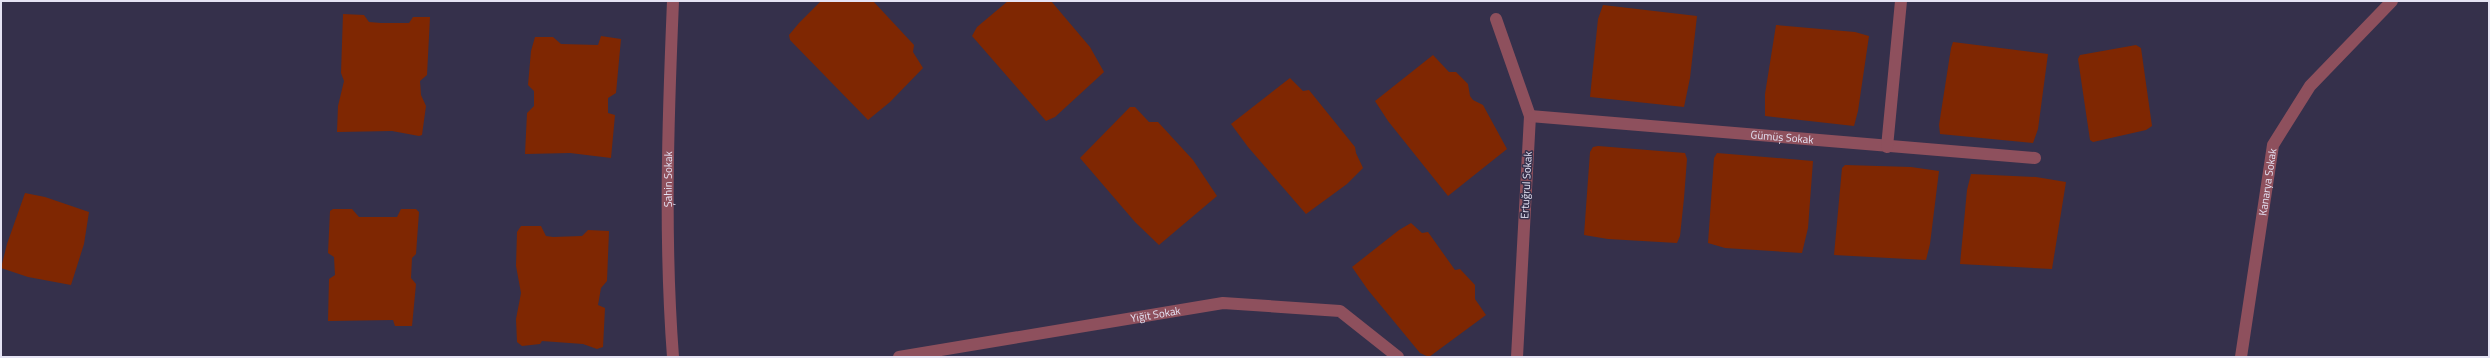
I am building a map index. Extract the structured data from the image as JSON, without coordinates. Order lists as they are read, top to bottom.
{
  "streets": {
    "street": [
      "Gümüş Sokak",
      "Şahin Sokak",
      "Kanarya Sokak",
      "Ertuğrul Sokak",
      "Yiğit Sokak"
    ]
  },
  "crossings": [
    ["Gümüş Sokak", "Ertuğrul Sokak"]
  ]
}
